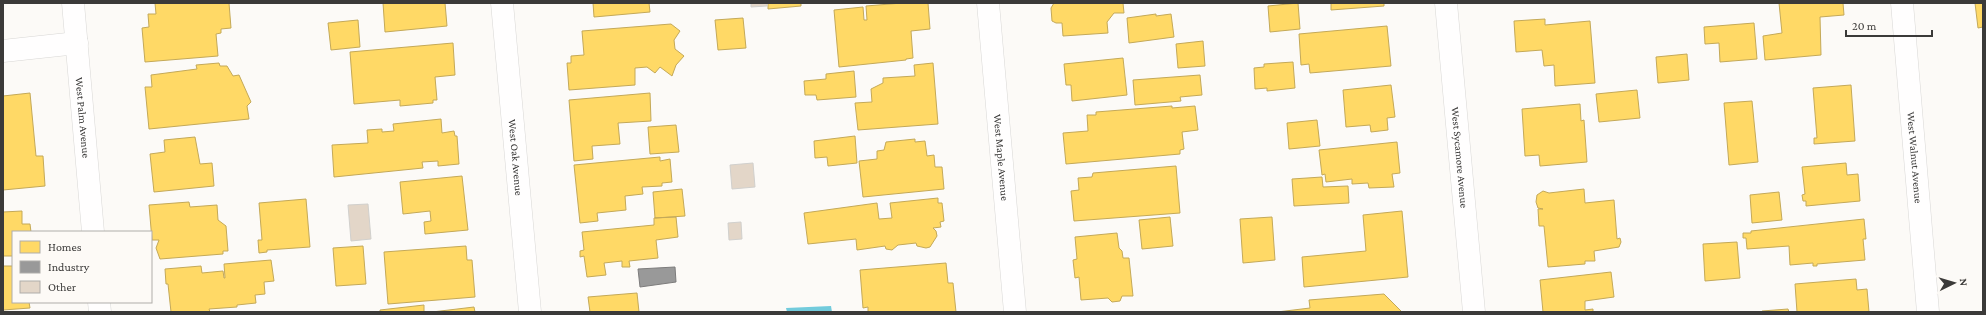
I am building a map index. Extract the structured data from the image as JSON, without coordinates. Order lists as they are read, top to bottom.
{
  "streets": {
    "street": [
      "West Palm Avenue",
      "West Oak Avenue",
      "West Maple Avenue",
      "West Sycamore Avenue",
      "West Walnut Avenue"
    ]
  },
  "legend": ["Homes", "Industry", "Other"],
  "scale_bar": "20 m",
  "north": "right"
}
